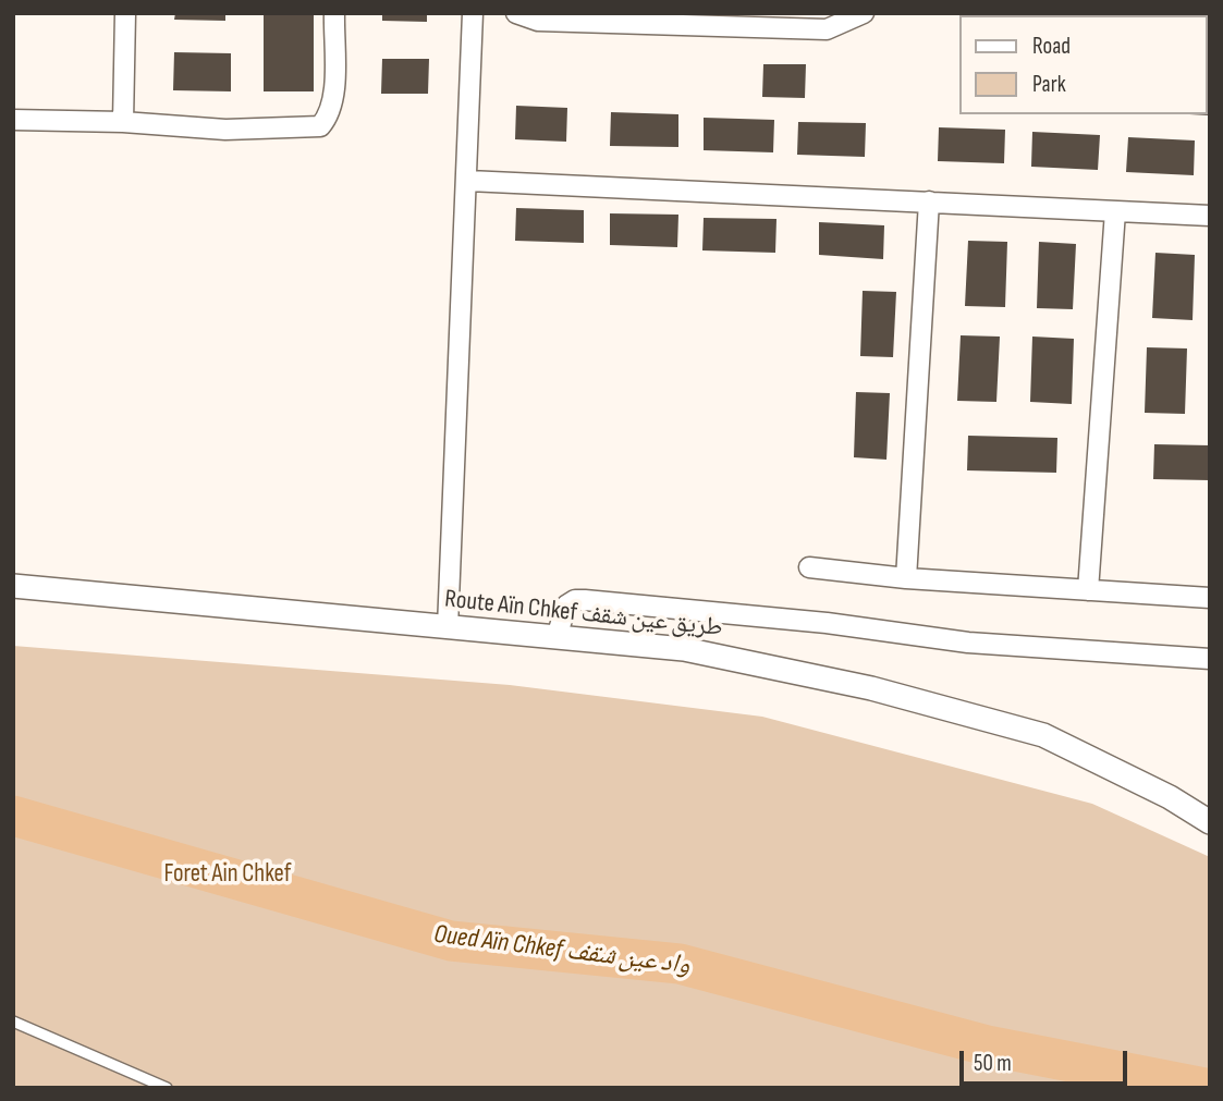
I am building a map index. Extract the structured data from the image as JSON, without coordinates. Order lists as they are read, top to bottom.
{
  "streets": {
    "street": ["Route Aïn Chkef طريق عين شقف"]
  },
  "water": ["Oued Aïn Chkef واد عين شقف"],
  "parks": ["Foret Ain Chkef"],
  "legend": ["Road", "Park"],
  "scale_bar": "50 m"
}
